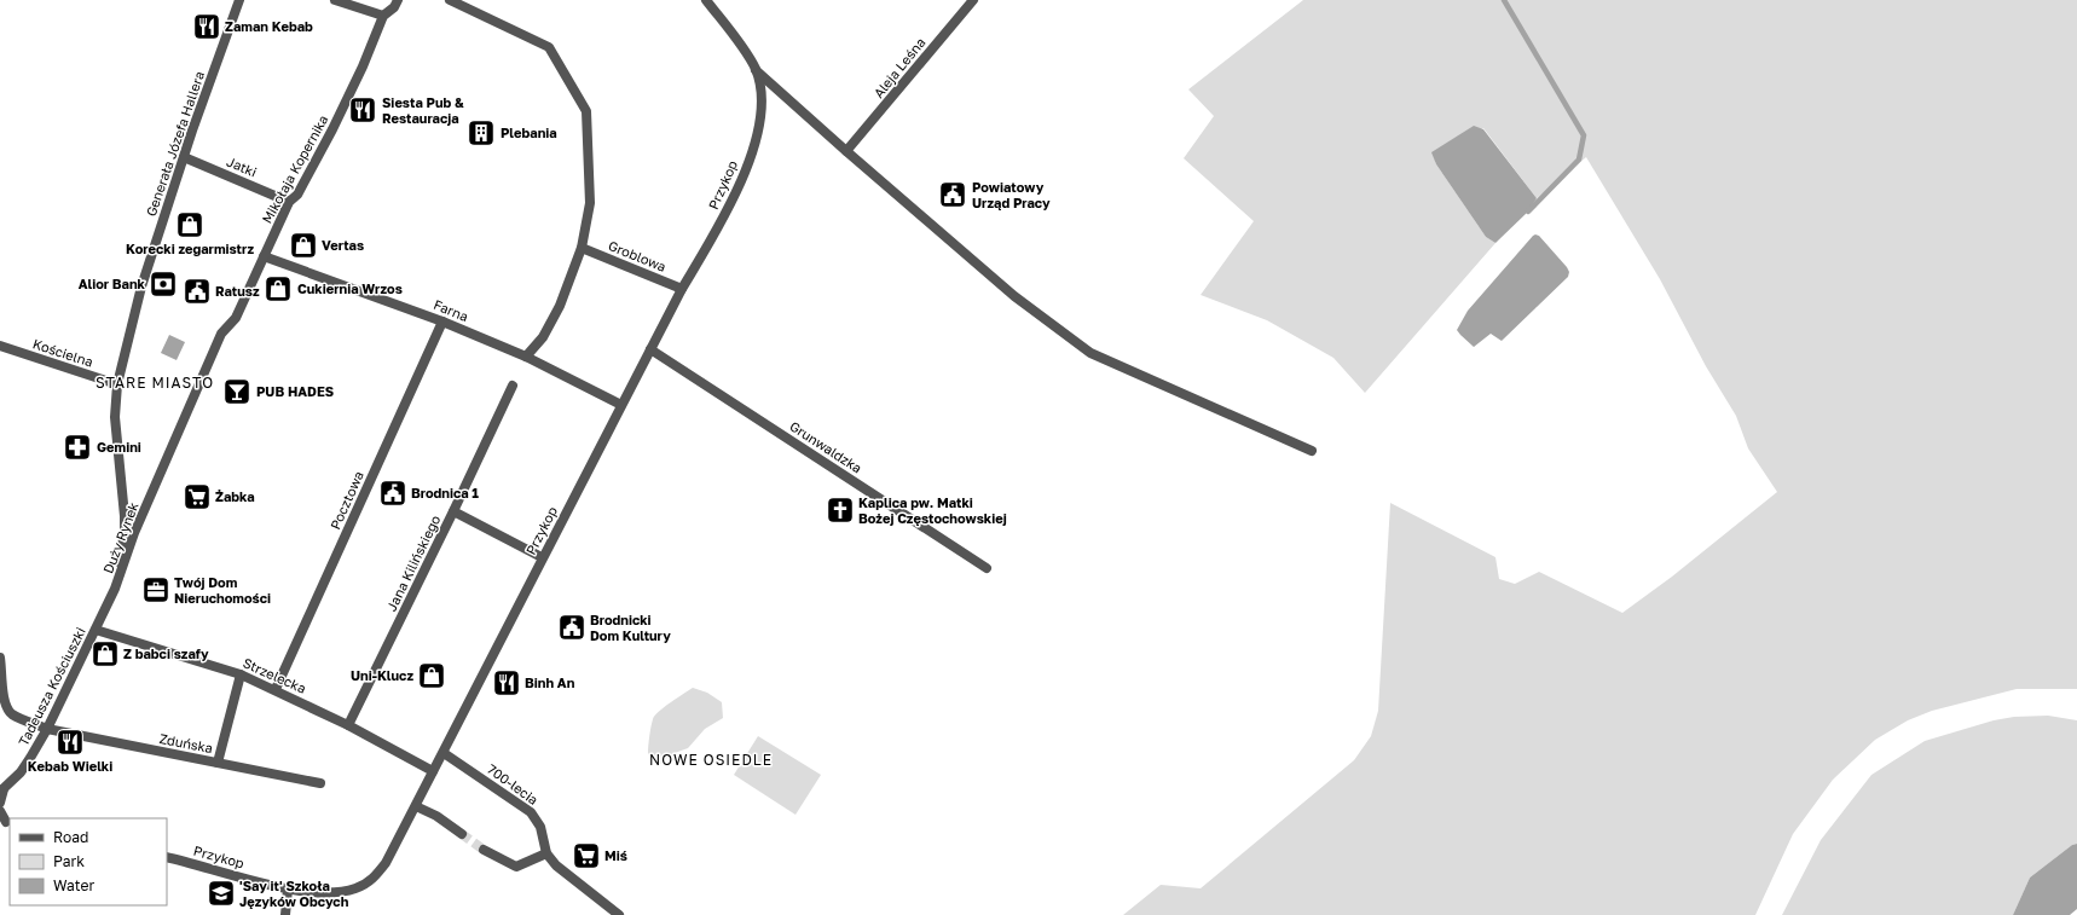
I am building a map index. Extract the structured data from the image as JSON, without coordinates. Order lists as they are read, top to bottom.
{
  "streets": {
    "street": [
      "Aleja Leśna",
      "Generała Józefa Hallera",
      "Jatki",
      "Mikołaja Kopernika",
      "Przykop",
      "Groblowa",
      "Farna",
      "Kościelna",
      "Grunwaldzka",
      "Pocztowa",
      "Duży Rynek",
      "Jana Kilińskiego",
      "Strzelecka",
      "Tadeusza Kościuszki",
      "Zduńska",
      "700-lecia"
    ]
  },
  "crossings": [
    ["Generała Józefa Hallera", "Jatki"],
    ["Generała Józefa Hallera", "Duży Rynek"],
    ["Jatki", "Mikołaja Kopernika"],
    ["Mikołaja Kopernika", "Farna"],
    ["Mikołaja Kopernika", "Duży Rynek"],
    ["Przykop", "Groblowa"],
    ["Przykop", "Farna"],
    ["Przykop", "Grunwaldzka"],
    ["Przykop", "Strzelecka"],
    ["Przykop", "700-lecia"],
    ["Farna", "Pocztowa"],
    ["Kościelna", "Duży Rynek"],
    ["Pocztowa", "Strzelecka"],
    ["Duży Rynek", "Tadeusza Kościuszki"],
    ["Jana Kilińskiego", "Strzelecka"],
    ["Strzelecka", "Tadeusza Kościuszki"],
    ["Tadeusza Kościuszki", "Zduńska"]
  ],
  "districts": ["STARE MIASTO", "NOWE OSIEDLE"],
  "places": {
    "restaurant": [
      "Zaman Kebab",
      "Siesta Pub & Restauracja",
      "Binh An",
      "Kebab Wielki"
    ],
    "building": ["Plebania"],
    "public building": [
      "Powiatowy Urząd Pracy",
      "Ratusz",
      "Brodnica 1",
      "Brodnicki Dom Kultury"
    ],
    "shop": [
      "Korecki zegarmistrz",
      "Vertas",
      "Cukiernia Wrzos",
      "Z babci szafy",
      "Uni-Klucz"
    ],
    "bank": ["Alior Bank"],
    "bar": ["PUB HADES"],
    "pharmacy": ["Gemini"],
    "supermarket": ["Żabka", "Miś"],
    "church": ["Kaplica pw. Matki Bożej Częstochowskiej"],
    "office": ["Twój Dom Nieruchomości"],
    "school or university": ["'Say it' Szkoła Języków Obcych"]
  },
  "legend": ["Road", "Park", "Water"]
}
